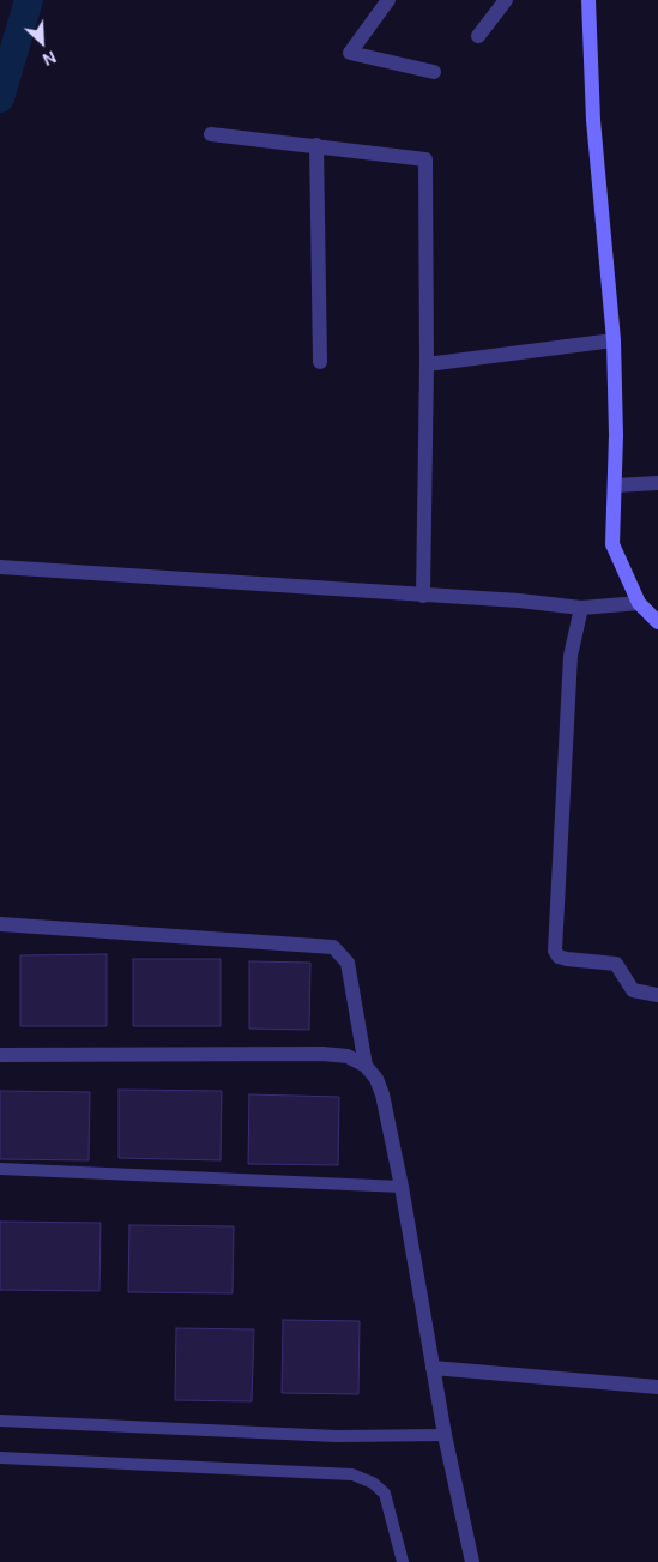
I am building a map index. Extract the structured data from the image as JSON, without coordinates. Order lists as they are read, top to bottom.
{
  "north": "bottom right"
}
